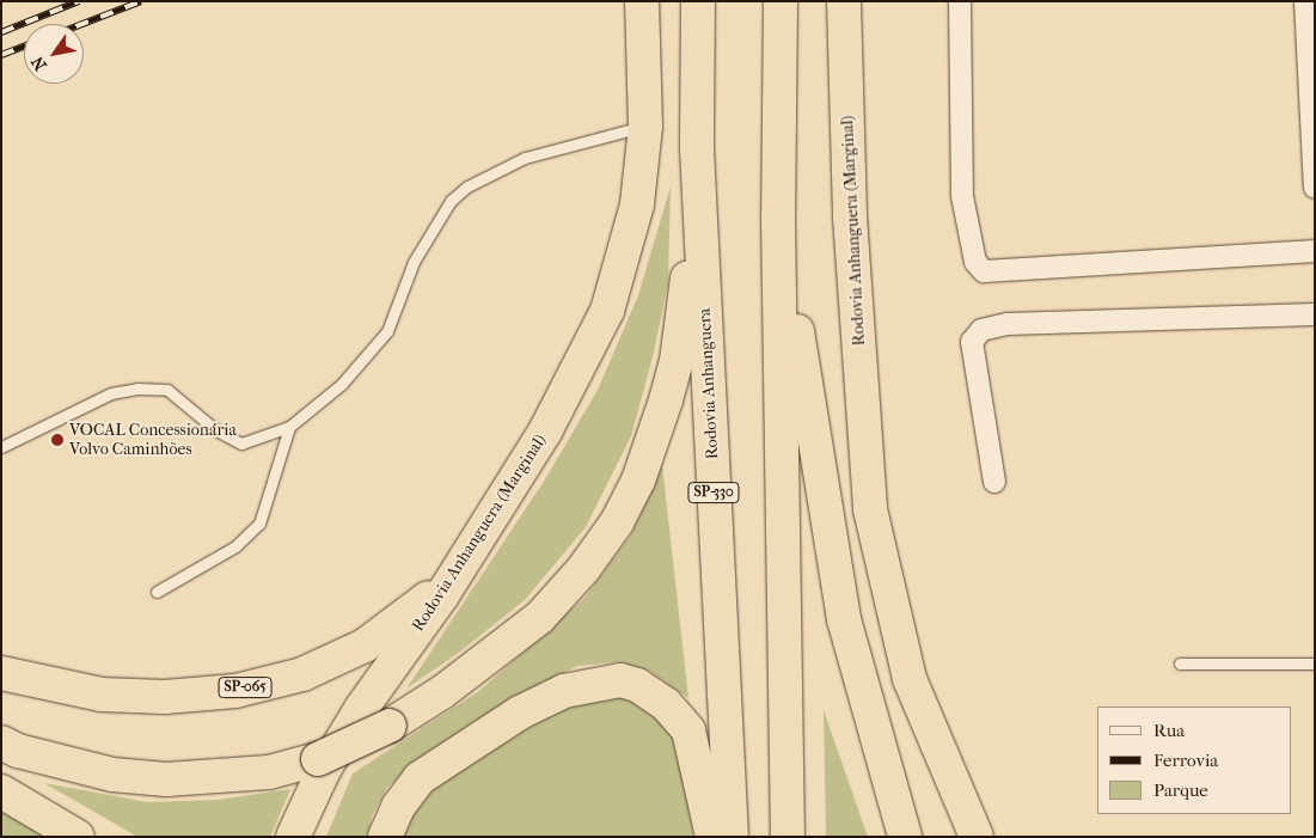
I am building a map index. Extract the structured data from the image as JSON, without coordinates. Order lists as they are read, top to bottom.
{
  "streets": {
    "highway": [
      "Rodovia Anhanguera (Marginal)",
      "Rodovia Anhanguera",
      "SP-330",
      "SP-065"
    ]
  },
  "crossings": [
    ["Rodovia Anhanguera (Marginal)", "SP-065"]
  ],
  "places": ["VOCAL Concessionária Volvo Caminhões"],
  "legend": ["Rua", "Ferrovia", "Parque"],
  "north": "bottom left"
}
